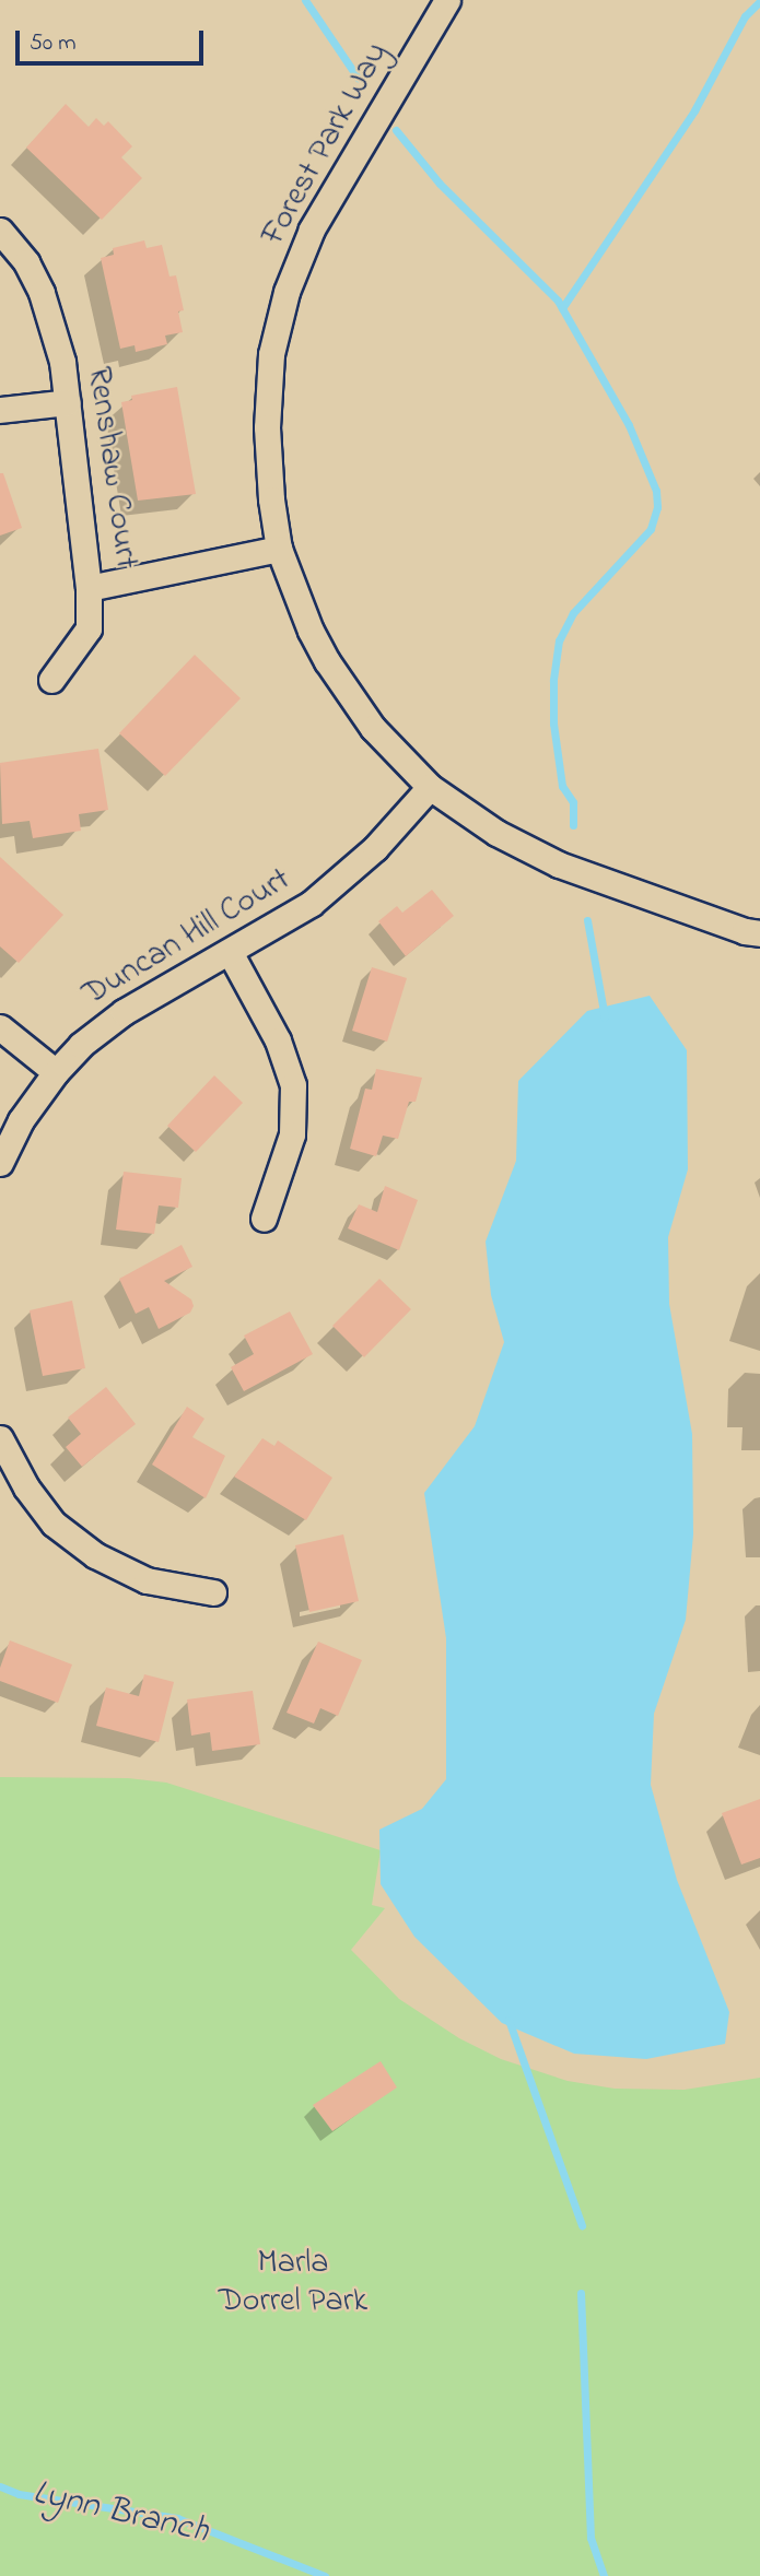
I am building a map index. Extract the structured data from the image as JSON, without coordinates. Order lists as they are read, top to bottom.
{
  "streets": {
    "street": ["Forest Park Way", "Renshaw Court", "Duncan Hill Court"]
  },
  "crossings": [
    ["Forest Park Way", "Renshaw Court"],
    ["Forest Park Way", "Duncan Hill Court"]
  ],
  "water": ["Lynn Branch"],
  "parks": ["Marla Dorrel Park"],
  "scale_bar": "50 m"
}
